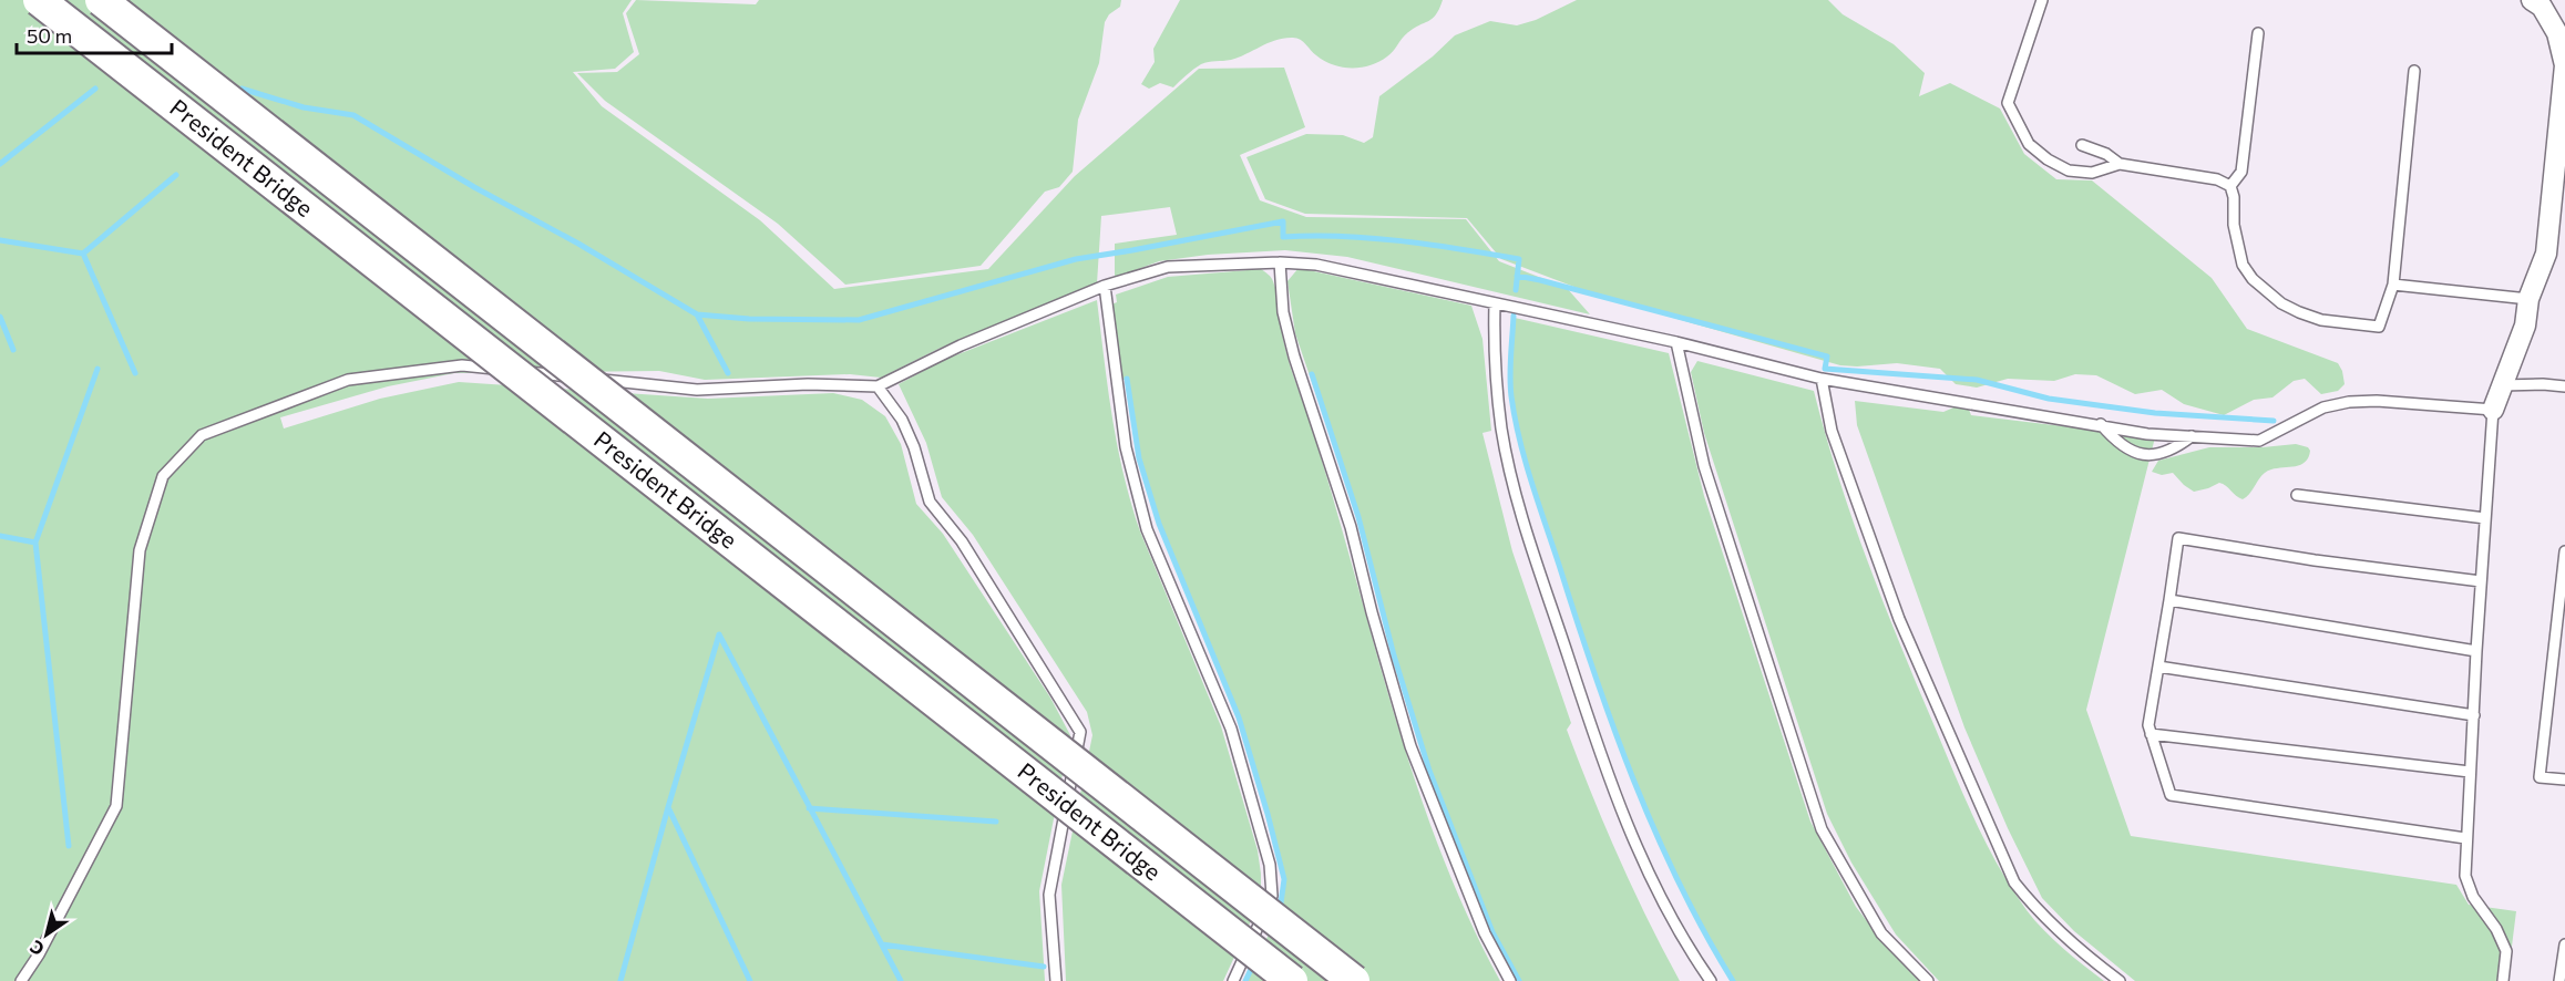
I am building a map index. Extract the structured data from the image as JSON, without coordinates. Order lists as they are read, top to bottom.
{
  "streets": {
    "highway": ["President Bridge"]
  },
  "scale_bar": "50 m",
  "north": "bottom left"
}
